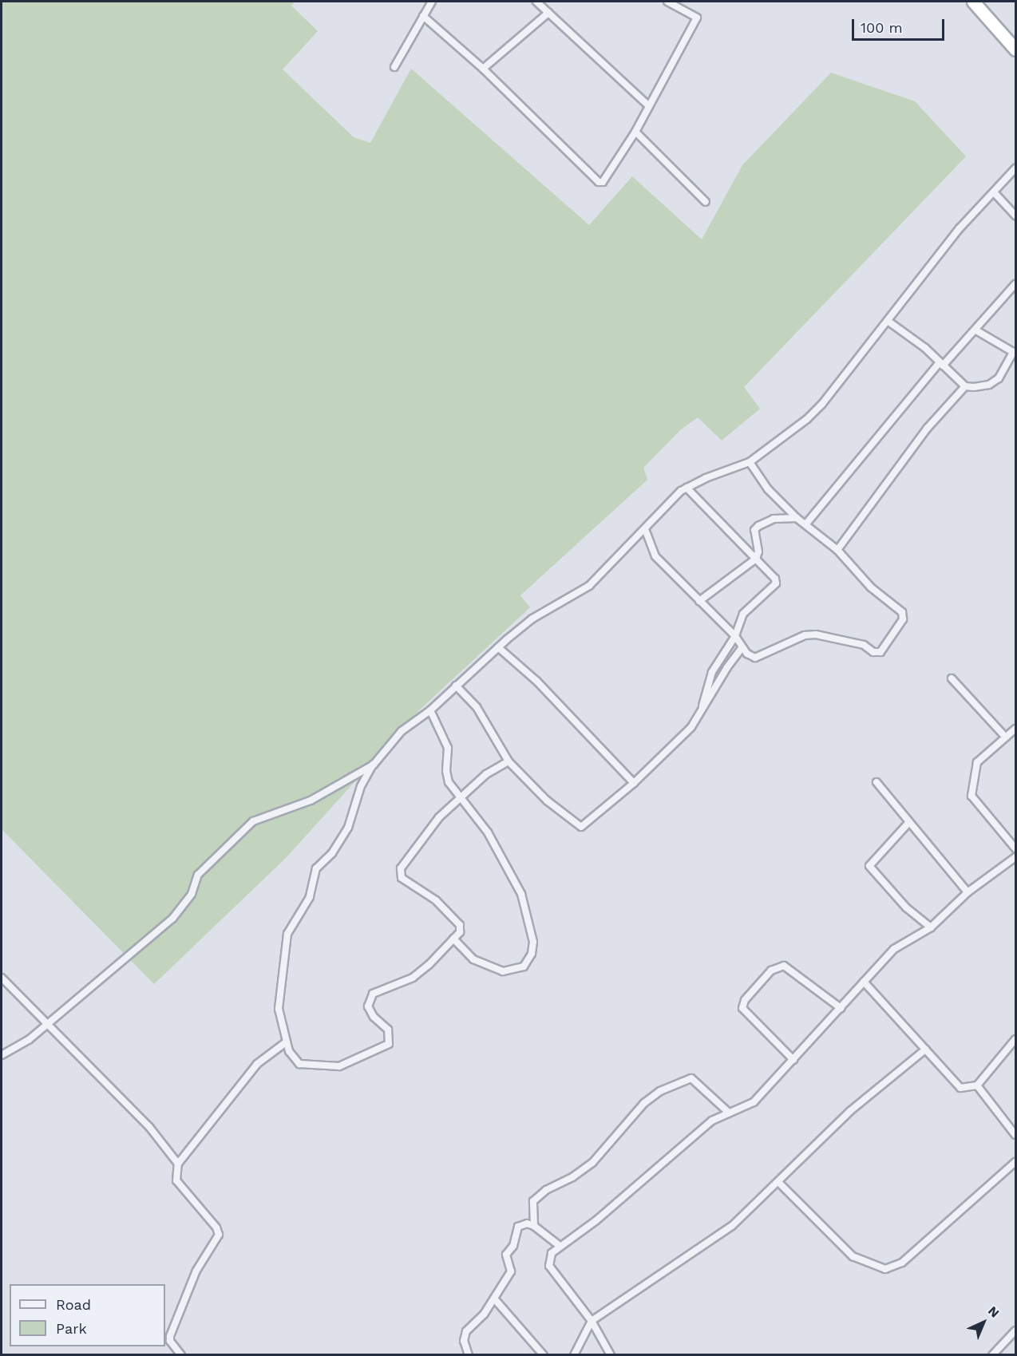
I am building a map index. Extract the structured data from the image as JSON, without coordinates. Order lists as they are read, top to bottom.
{
  "legend": ["Road", "Park"],
  "scale_bar": "100 m",
  "north": "top right"
}
